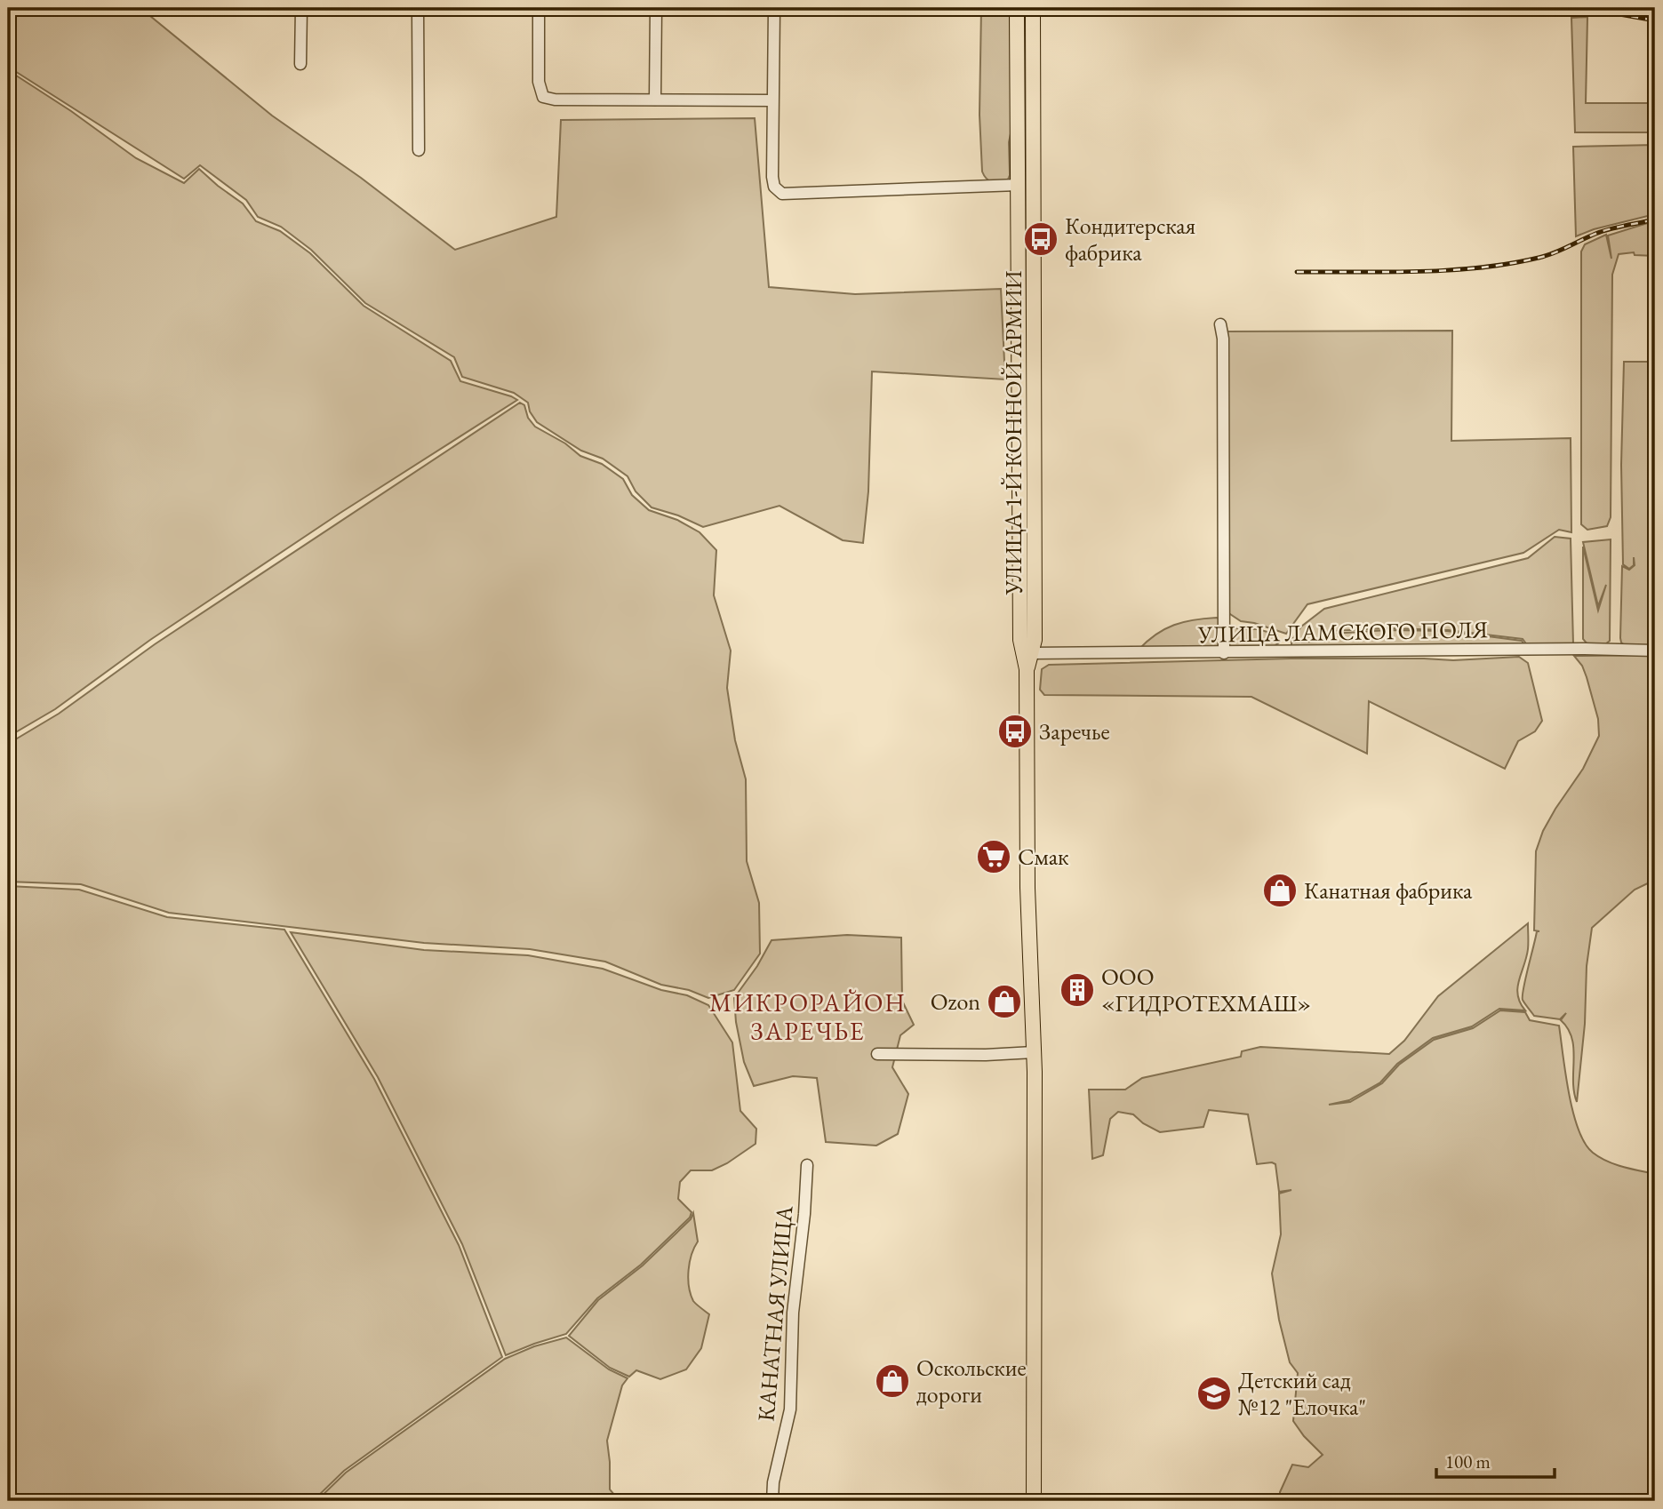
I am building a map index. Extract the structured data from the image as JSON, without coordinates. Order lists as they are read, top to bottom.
{
  "streets": {
    "main road": ["УЛИЦА 1-Й КОННОЙ АРМИИ"],
    "street": ["УЛИЦА ЛАМСКОГО ПОЛЯ", "КАНАТНАЯ УЛИЦА"]
  },
  "crossings": [
    ["УЛИЦА 1-Й КОННОЙ АРМИИ", "УЛИЦА ЛАМСКОГО ПОЛЯ"]
  ],
  "districts": ["МИКРОРАЙОН ЗАРЕЧЬЕ"],
  "places": {
    "bus stop": ["Кондитерская фабрика", "Заречье"],
    "supermarket": ["Смак"],
    "shop": ["Канатная фабрика", "Ozon", "Оскольские дороги"],
    "building": ["ООО «ГИДРОТЕХМАШ»"],
    "school or university": ["Детский сад №12 \"Елочка\""]
  },
  "scale_bar": "100 m"
}
